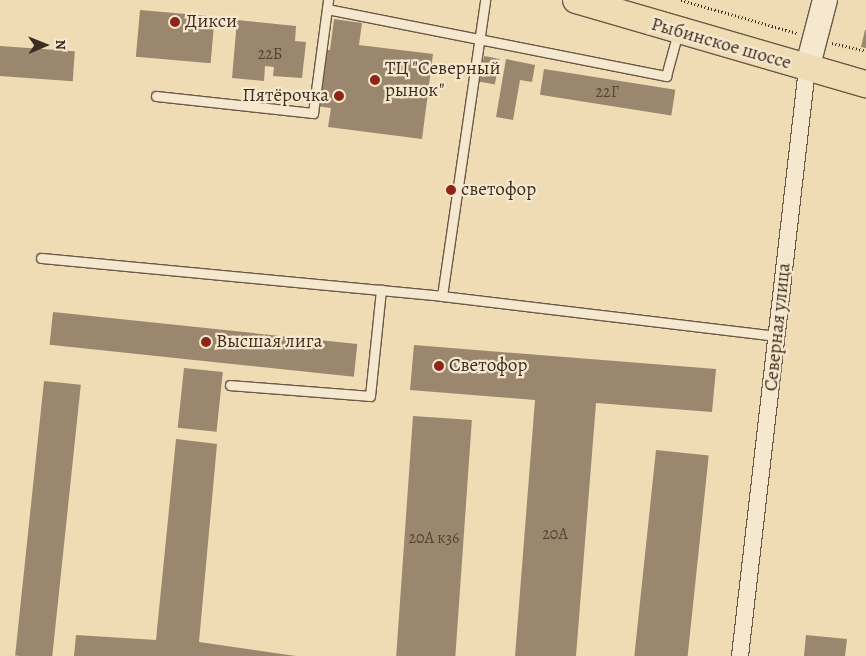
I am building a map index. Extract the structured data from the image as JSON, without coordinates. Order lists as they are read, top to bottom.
{
  "streets": {
    "main road": ["Рыбинское шоссе"],
    "street": ["Северная улица"]
  },
  "crossings": [
    ["Рыбинское шоссе", "Северная улица"]
  ],
  "places": [
    "Дикси",
    "ТЦ \"Северный рынок\"",
    "Пятёрочка",
    "светофор",
    "Высшая лига",
    "Светофор"
  ],
  "house_numbers": [
    "22Б",
    "22Г",
    "20А",
    "20А к36"
  ],
  "north": "right"
}
